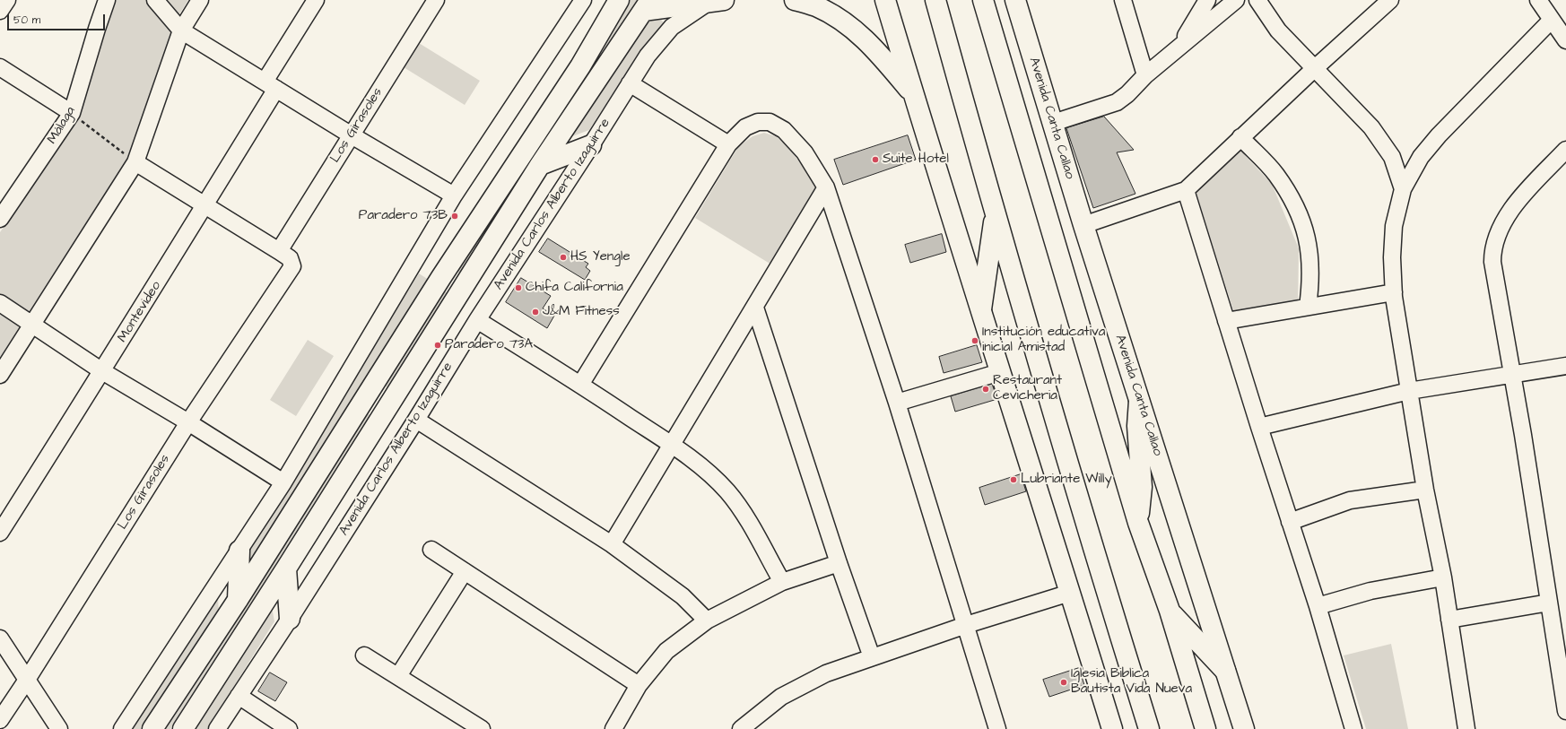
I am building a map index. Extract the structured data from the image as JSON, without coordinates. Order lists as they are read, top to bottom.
{
  "streets": {
    "main road": ["Avenida Canta Callao"],
    "street": [
      "Málaga",
      "Los Girasoles",
      "Avenida Carlos Alberto Izaguirre",
      "Montevideo"
    ]
  },
  "places": [
    "Suite Hotel",
    "Paradero 73B",
    "HS Yengle",
    "Chifa California",
    "J&M Fitness",
    "Institución educativa inicial Amistad",
    "Paradero 73A",
    "Restaurant Cevicheria",
    "Lubriante Willy",
    "Iglesia Biblica Bautista Vida Nueva"
  ],
  "scale_bar": "50 m"
}
